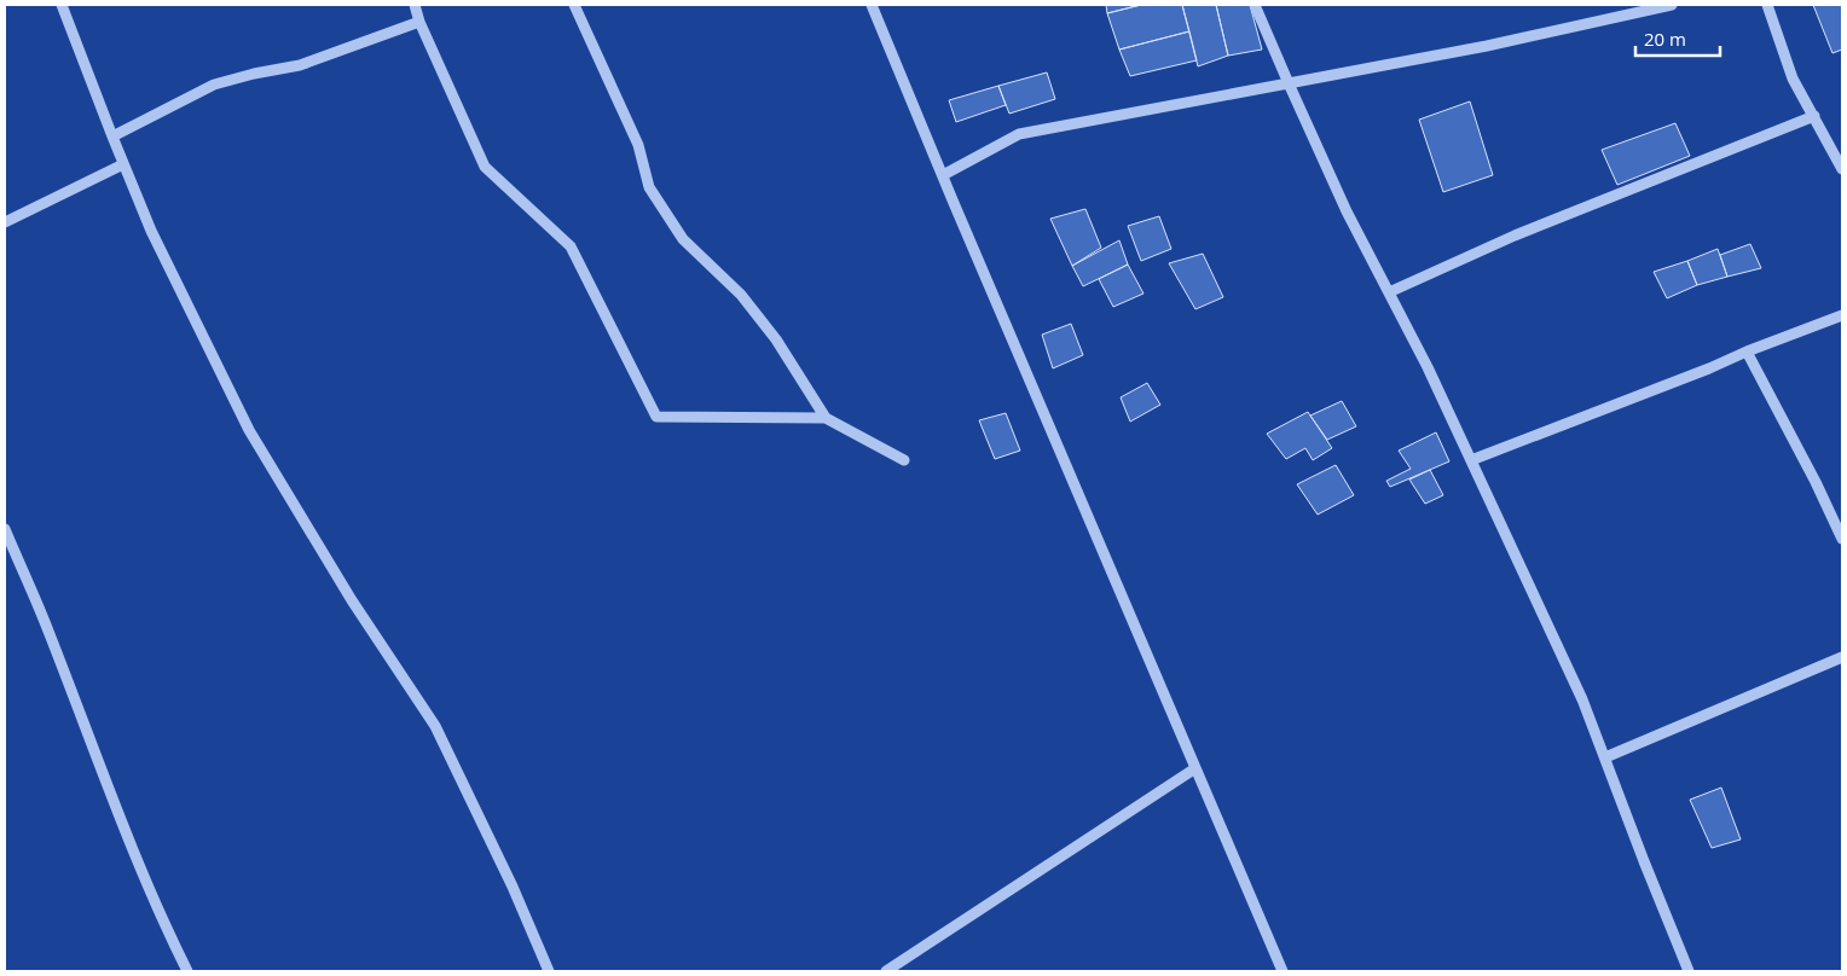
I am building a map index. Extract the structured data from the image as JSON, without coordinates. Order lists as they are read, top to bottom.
{
  "scale_bar": "20 m"
}
